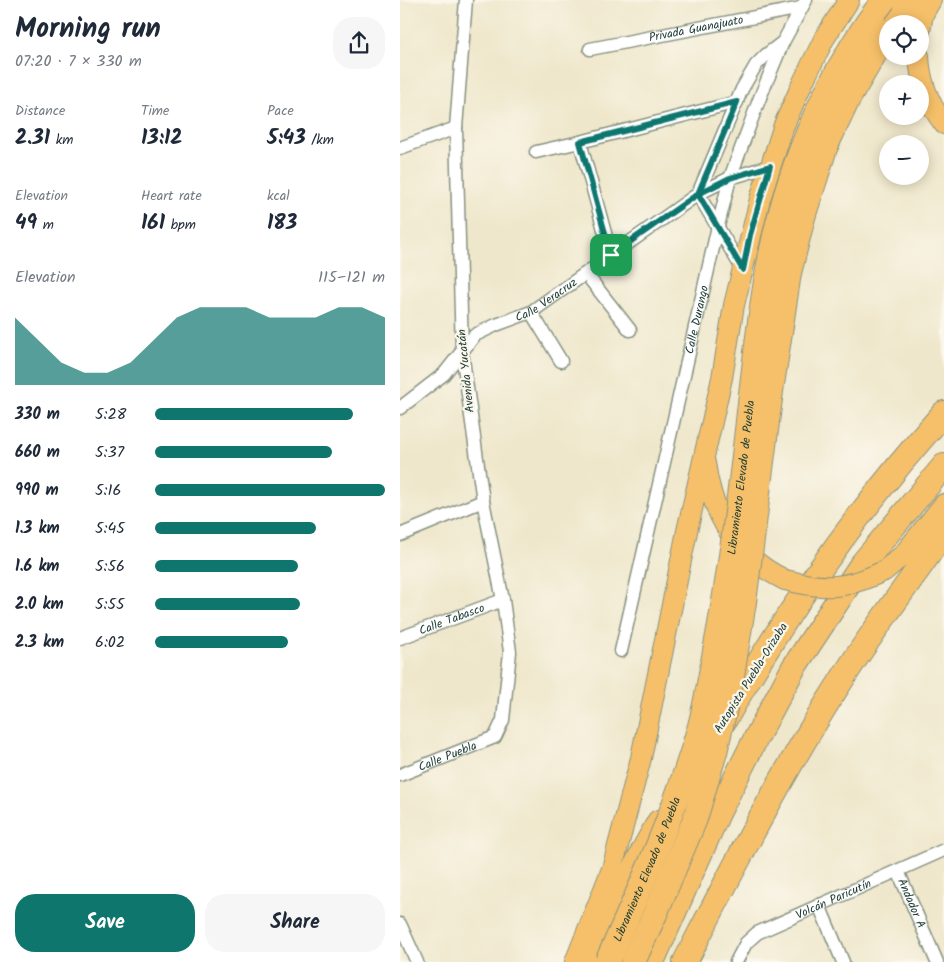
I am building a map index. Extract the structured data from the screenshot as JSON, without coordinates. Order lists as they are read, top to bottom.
{
  "streets": {
    "highway": ["Libramiento Elevado de Puebla", "Autopista Puebla-Orizaba"],
    "street": [
      "Privada Guanajuato",
      "Calle Veracruz",
      "Calle Durango",
      "Avenida Yucatán",
      "Calle Tabasco",
      "Calle Puebla",
      "Volcán Paricutín",
      "Andador A"
    ]
  },
  "crossings": [
    ["Privada Guanajuato", "Calle Durango"],
    ["Calle Veracruz", "Calle Durango"],
    ["Calle Veracruz", "Avenida Yucatán"],
    ["Avenida Yucatán", "Calle Tabasco"],
    ["Avenida Yucatán", "Calle Puebla"],
    ["Volcán Paricutín", "Andador A"]
  ],
  "page": {
    "heading": ["Morning run", "07:20 · 7 × 330 m"],
    "map_buttons": ["+", "−"],
    "stats": [
      ["Distance", "2.31 km"],
      ["Time", "13:12"],
      ["Pace", "5:43 /km"],
      ["Elevation", "49 m"],
      ["Heart rate", "161 bpm"],
      ["kcal", "183"]
    ],
    "chart": ["Elevation", "115–121 m"],
    "list": [
      {
        "name": "330 m",
        "note": "5:28"
      },
      {
        "name": "660 m",
        "note": "5:37"
      },
      {
        "name": "990 m",
        "note": "5:16"
      },
      {
        "name": "1.3 km",
        "note": "5:45"
      },
      {
        "name": "1.6 km",
        "note": "5:56"
      },
      {
        "name": "2.0 km",
        "note": "5:55"
      },
      {
        "name": "2.3 km",
        "note": "6:02"
      }
    ],
    "buttons": ["Save", "Share"]
  }
}
